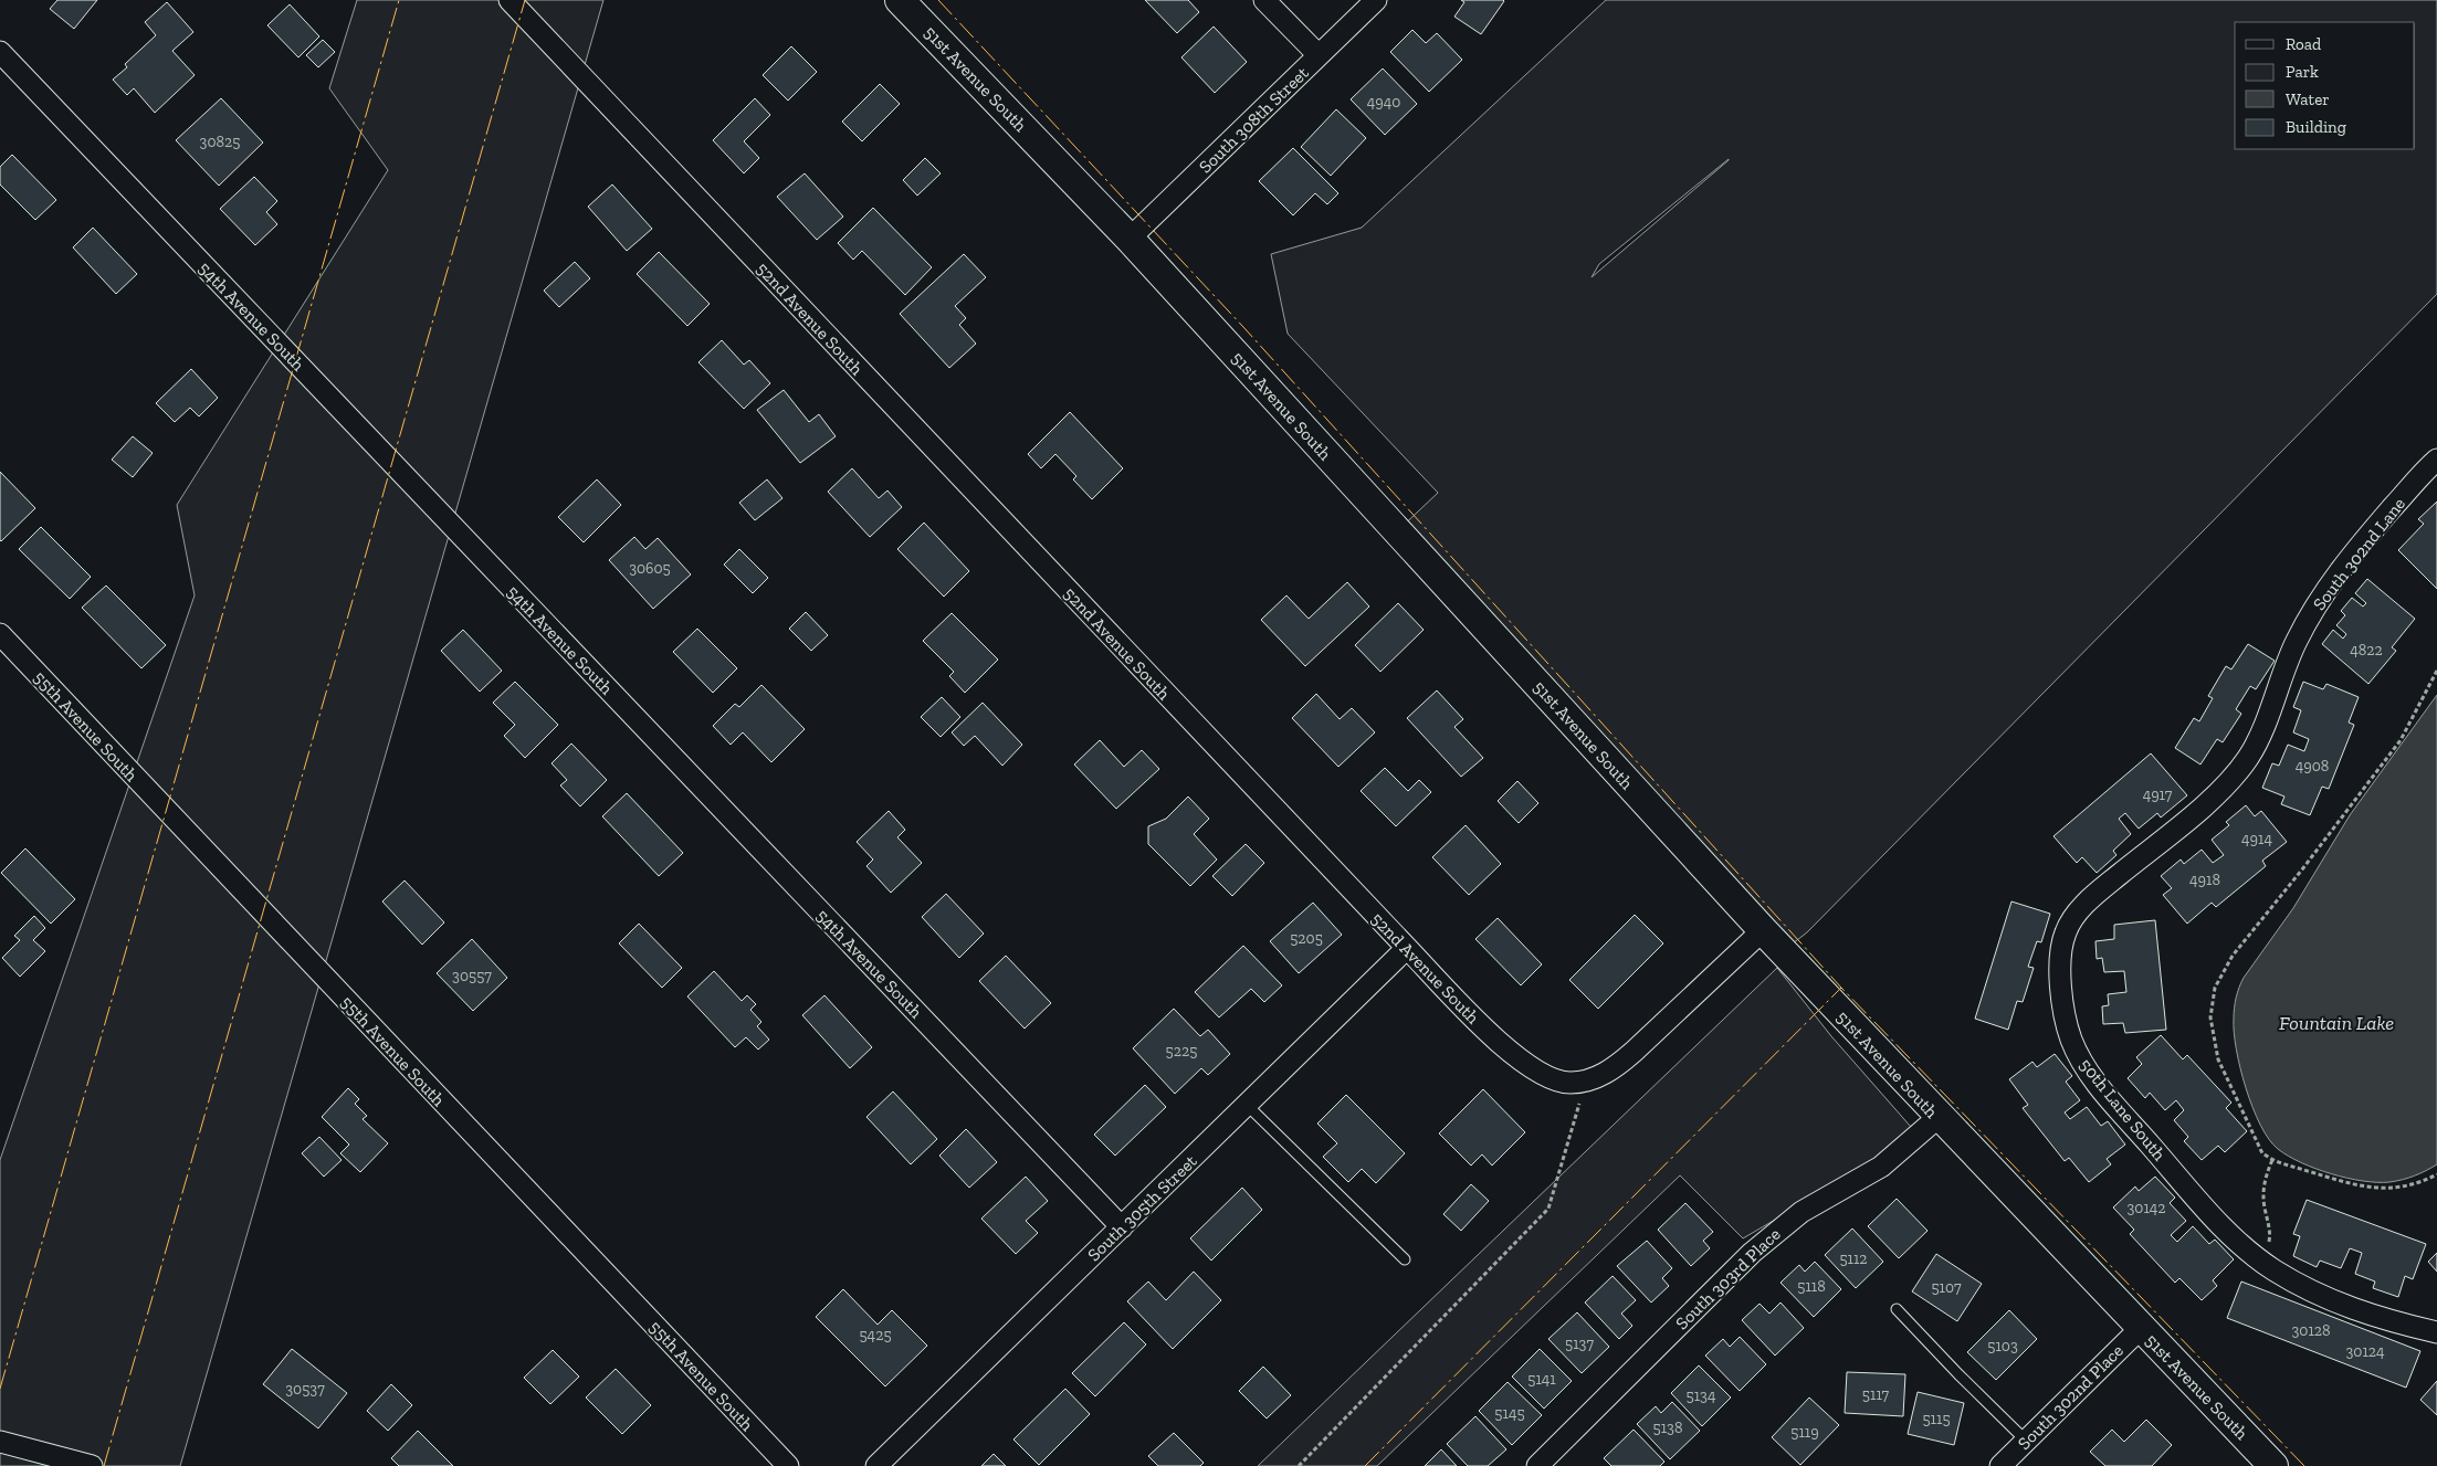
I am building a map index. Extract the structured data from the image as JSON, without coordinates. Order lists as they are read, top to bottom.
{
  "streets": {
    "main road": ["51st Avenue South"],
    "street": [
      "South 308th Street",
      "54th Avenue South",
      "52nd Avenue South",
      "South 302nd Lane",
      "55th Avenue South",
      "50th Lane South",
      "South 305th Street",
      "South 303rd Place",
      "South 302nd Place"
    ]
  },
  "crossings": [
    ["51st Avenue South", "South 308th Street"],
    ["51st Avenue South", "52nd Avenue South"],
    ["51st Avenue South", "South 303rd Place"],
    ["51st Avenue South", "South 302nd Place"],
    ["54th Avenue South", "South 305th Street"],
    ["52nd Avenue South", "South 305th Street"],
    ["South 302nd Lane", "50th Lane South"]
  ],
  "water": ["Fountain Lake"],
  "house_numbers": [
    "4940",
    "30825",
    "30605",
    "4822",
    "4908",
    "4917",
    "4914",
    "4918",
    "5205",
    "30557",
    "5225",
    "30142",
    "5112",
    "5118",
    "5107",
    "30128",
    "5425",
    "5137",
    "5103",
    "30124",
    "5141",
    "30537",
    "5117",
    "5134",
    "5145",
    "5115",
    "5138",
    "5119"
  ],
  "legend": [
    "Road",
    "Park",
    "Water",
    "Building"
  ]
}
